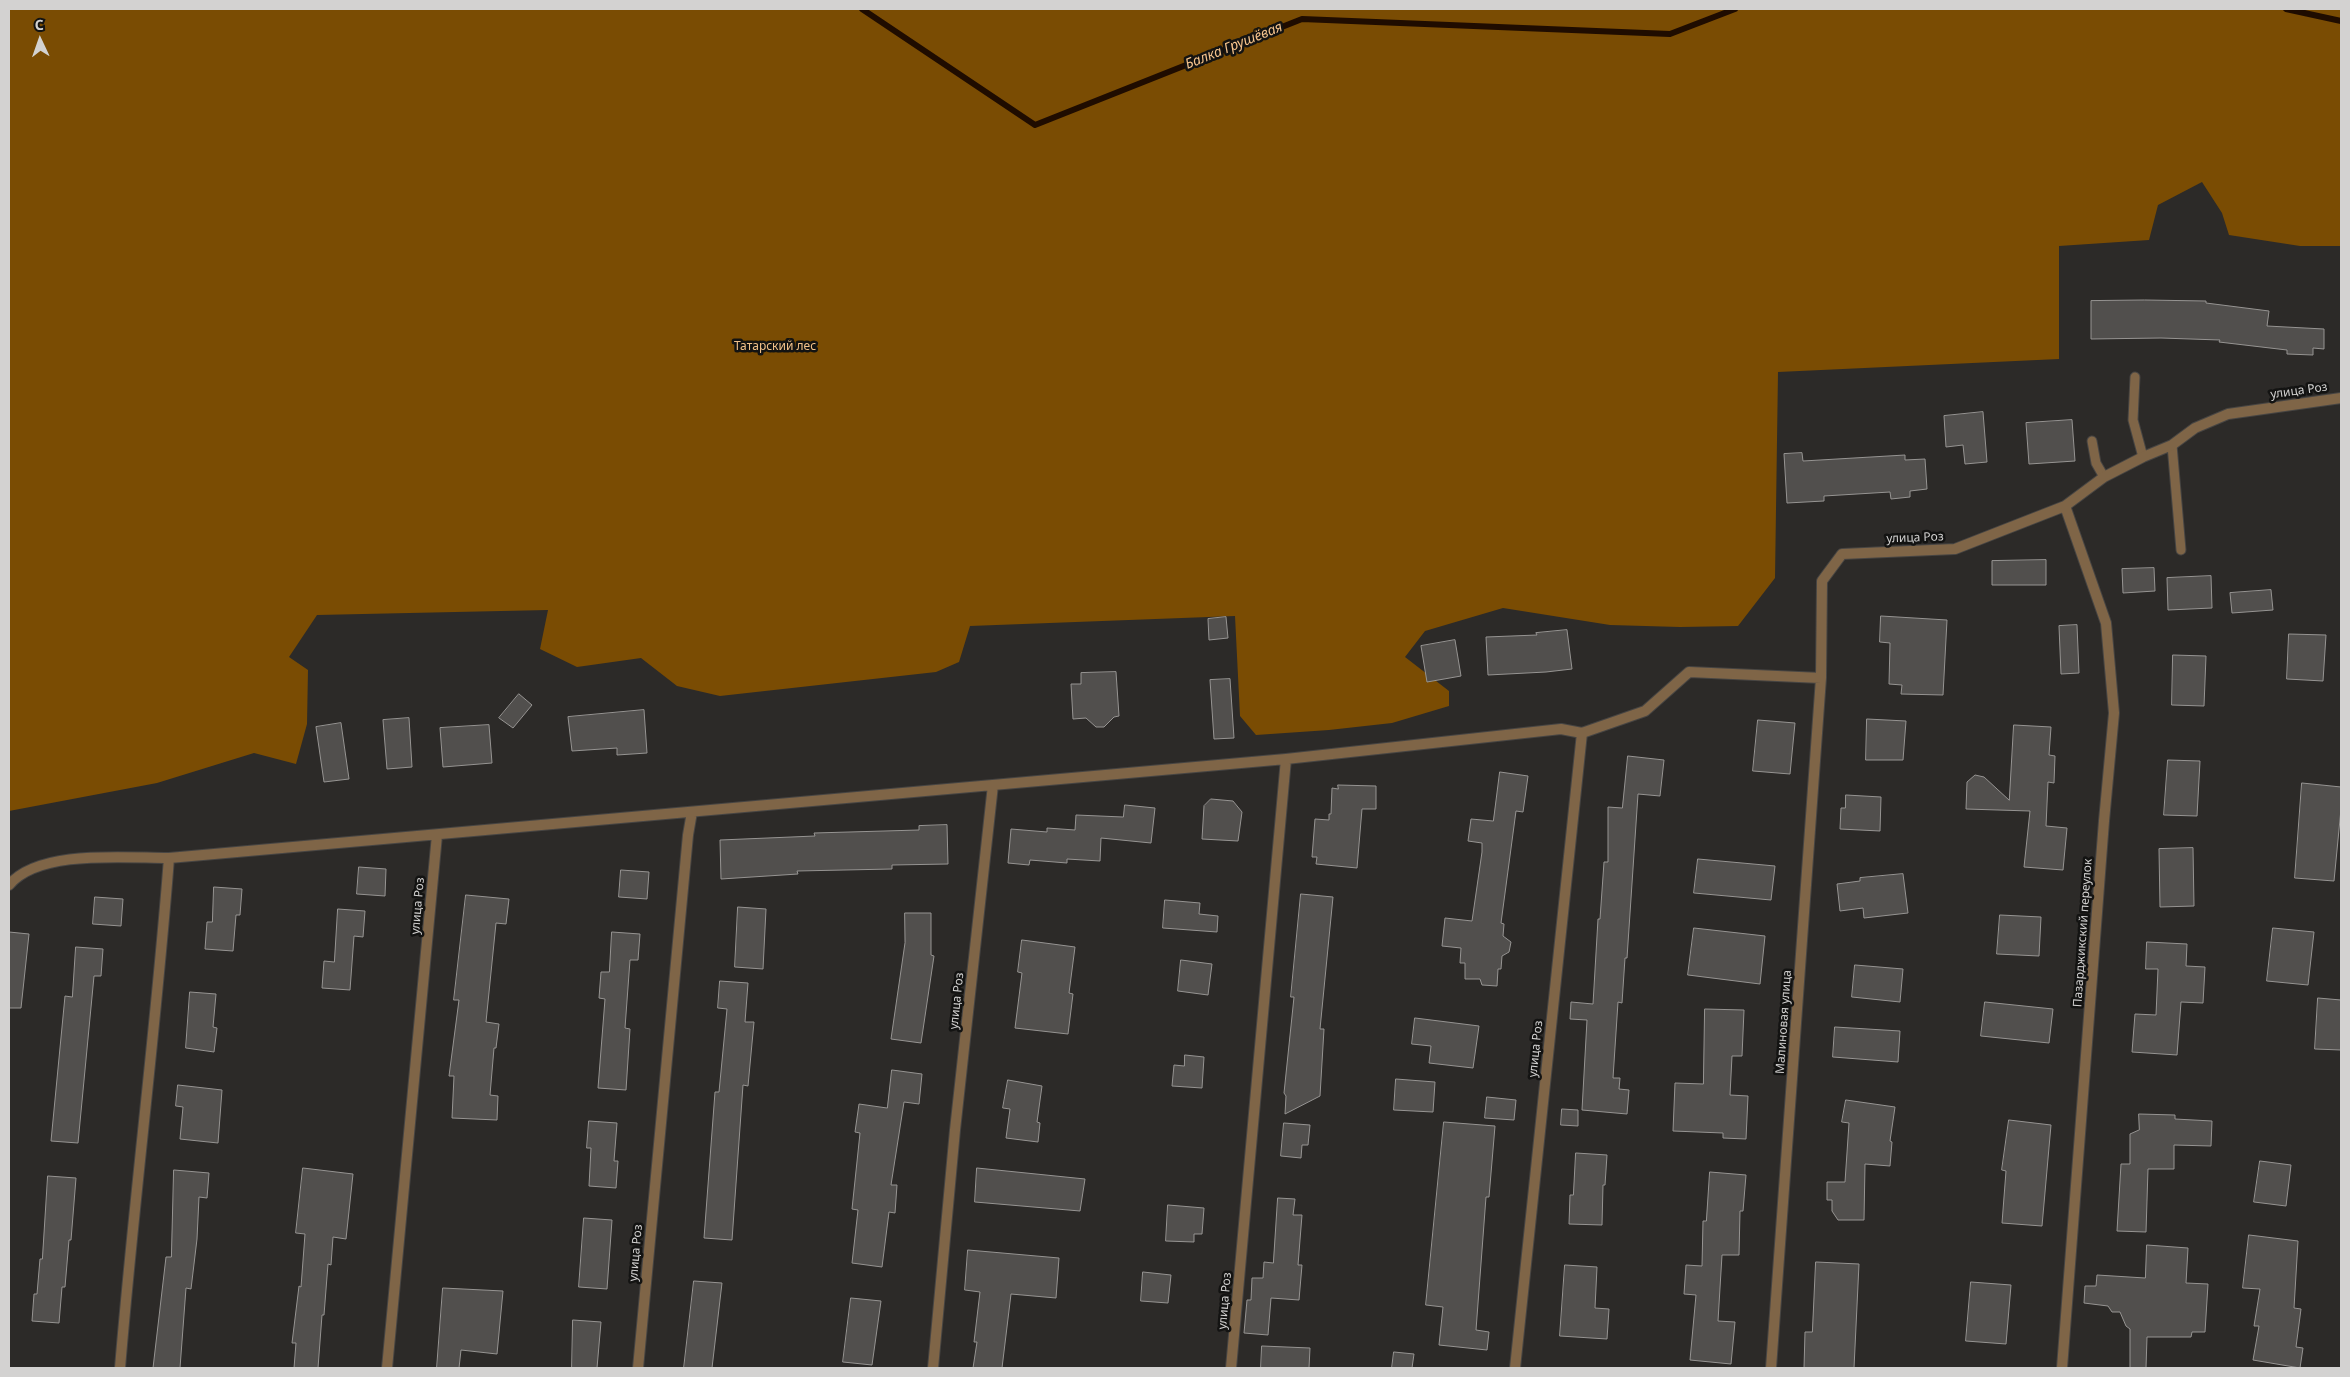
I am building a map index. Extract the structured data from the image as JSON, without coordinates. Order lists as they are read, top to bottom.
{
  "streets": {
    "street": ["улица Роз", "Пазарджикский переулок", "Малиновая улица"]
  },
  "crossings": [
    ["улица Роз", "Пазарджикский переулок"],
    ["улица Роз", "Малиновая улица"]
  ],
  "water": ["Балка Грушёвая"],
  "parks": ["Татарский лес"],
  "north": "top"
}
